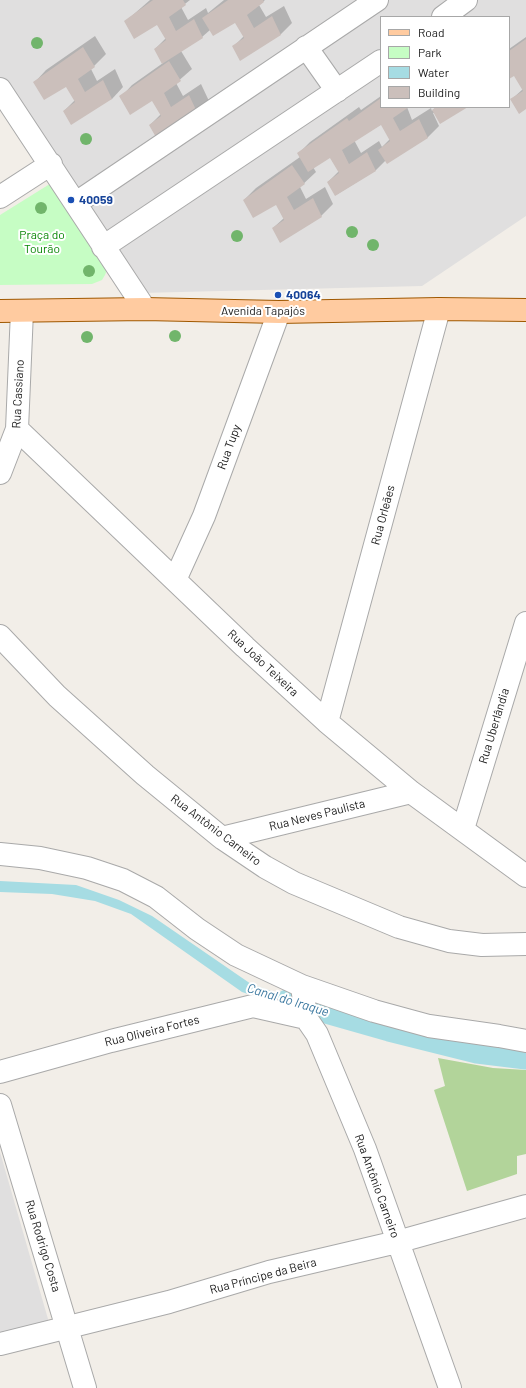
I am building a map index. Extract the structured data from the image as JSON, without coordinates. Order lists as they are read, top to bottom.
{
  "streets": {
    "main road": ["Avenida Tapajós"],
    "street": [
      "Rua Cassiano",
      "Rua Tupy",
      "Rua Orleães",
      "Rua João Teixeira",
      "Rua Uberlândia",
      "Rua Neves Paulista",
      "Rua Antônio Carneiro",
      "Rua Oliveira Fortes",
      "Rua Rodrigo Costa",
      "Rua Príncipe da Beira"
    ]
  },
  "crossings": [
    ["Avenida Tapajós", "Rua Cassiano"],
    ["Avenida Tapajós", "Rua Tupy"],
    ["Avenida Tapajós", "Rua Orleães"],
    ["Rua Cassiano", "Rua João Teixeira"],
    ["Rua Tupy", "Rua João Teixeira"],
    ["Rua Orleães", "Rua João Teixeira"],
    ["Rua João Teixeira", "Rua Uberlândia"],
    ["Rua João Teixeira", "Rua Neves Paulista"],
    ["Rua Neves Paulista", "Rua Antônio Carneiro"],
    ["Rua Antônio Carneiro", "Rua Oliveira Fortes"],
    ["Rua Antônio Carneiro", "Rua Príncipe da Beira"],
    ["Rua Rodrigo Costa", "Rua Príncipe da Beira"]
  ],
  "water": ["Canal do Iraque"],
  "parks": ["Praça do Tourão"],
  "places": ["40059", "40064"],
  "legend": [
    "Road",
    "Park",
    "Water",
    "Building"
  ]
}
